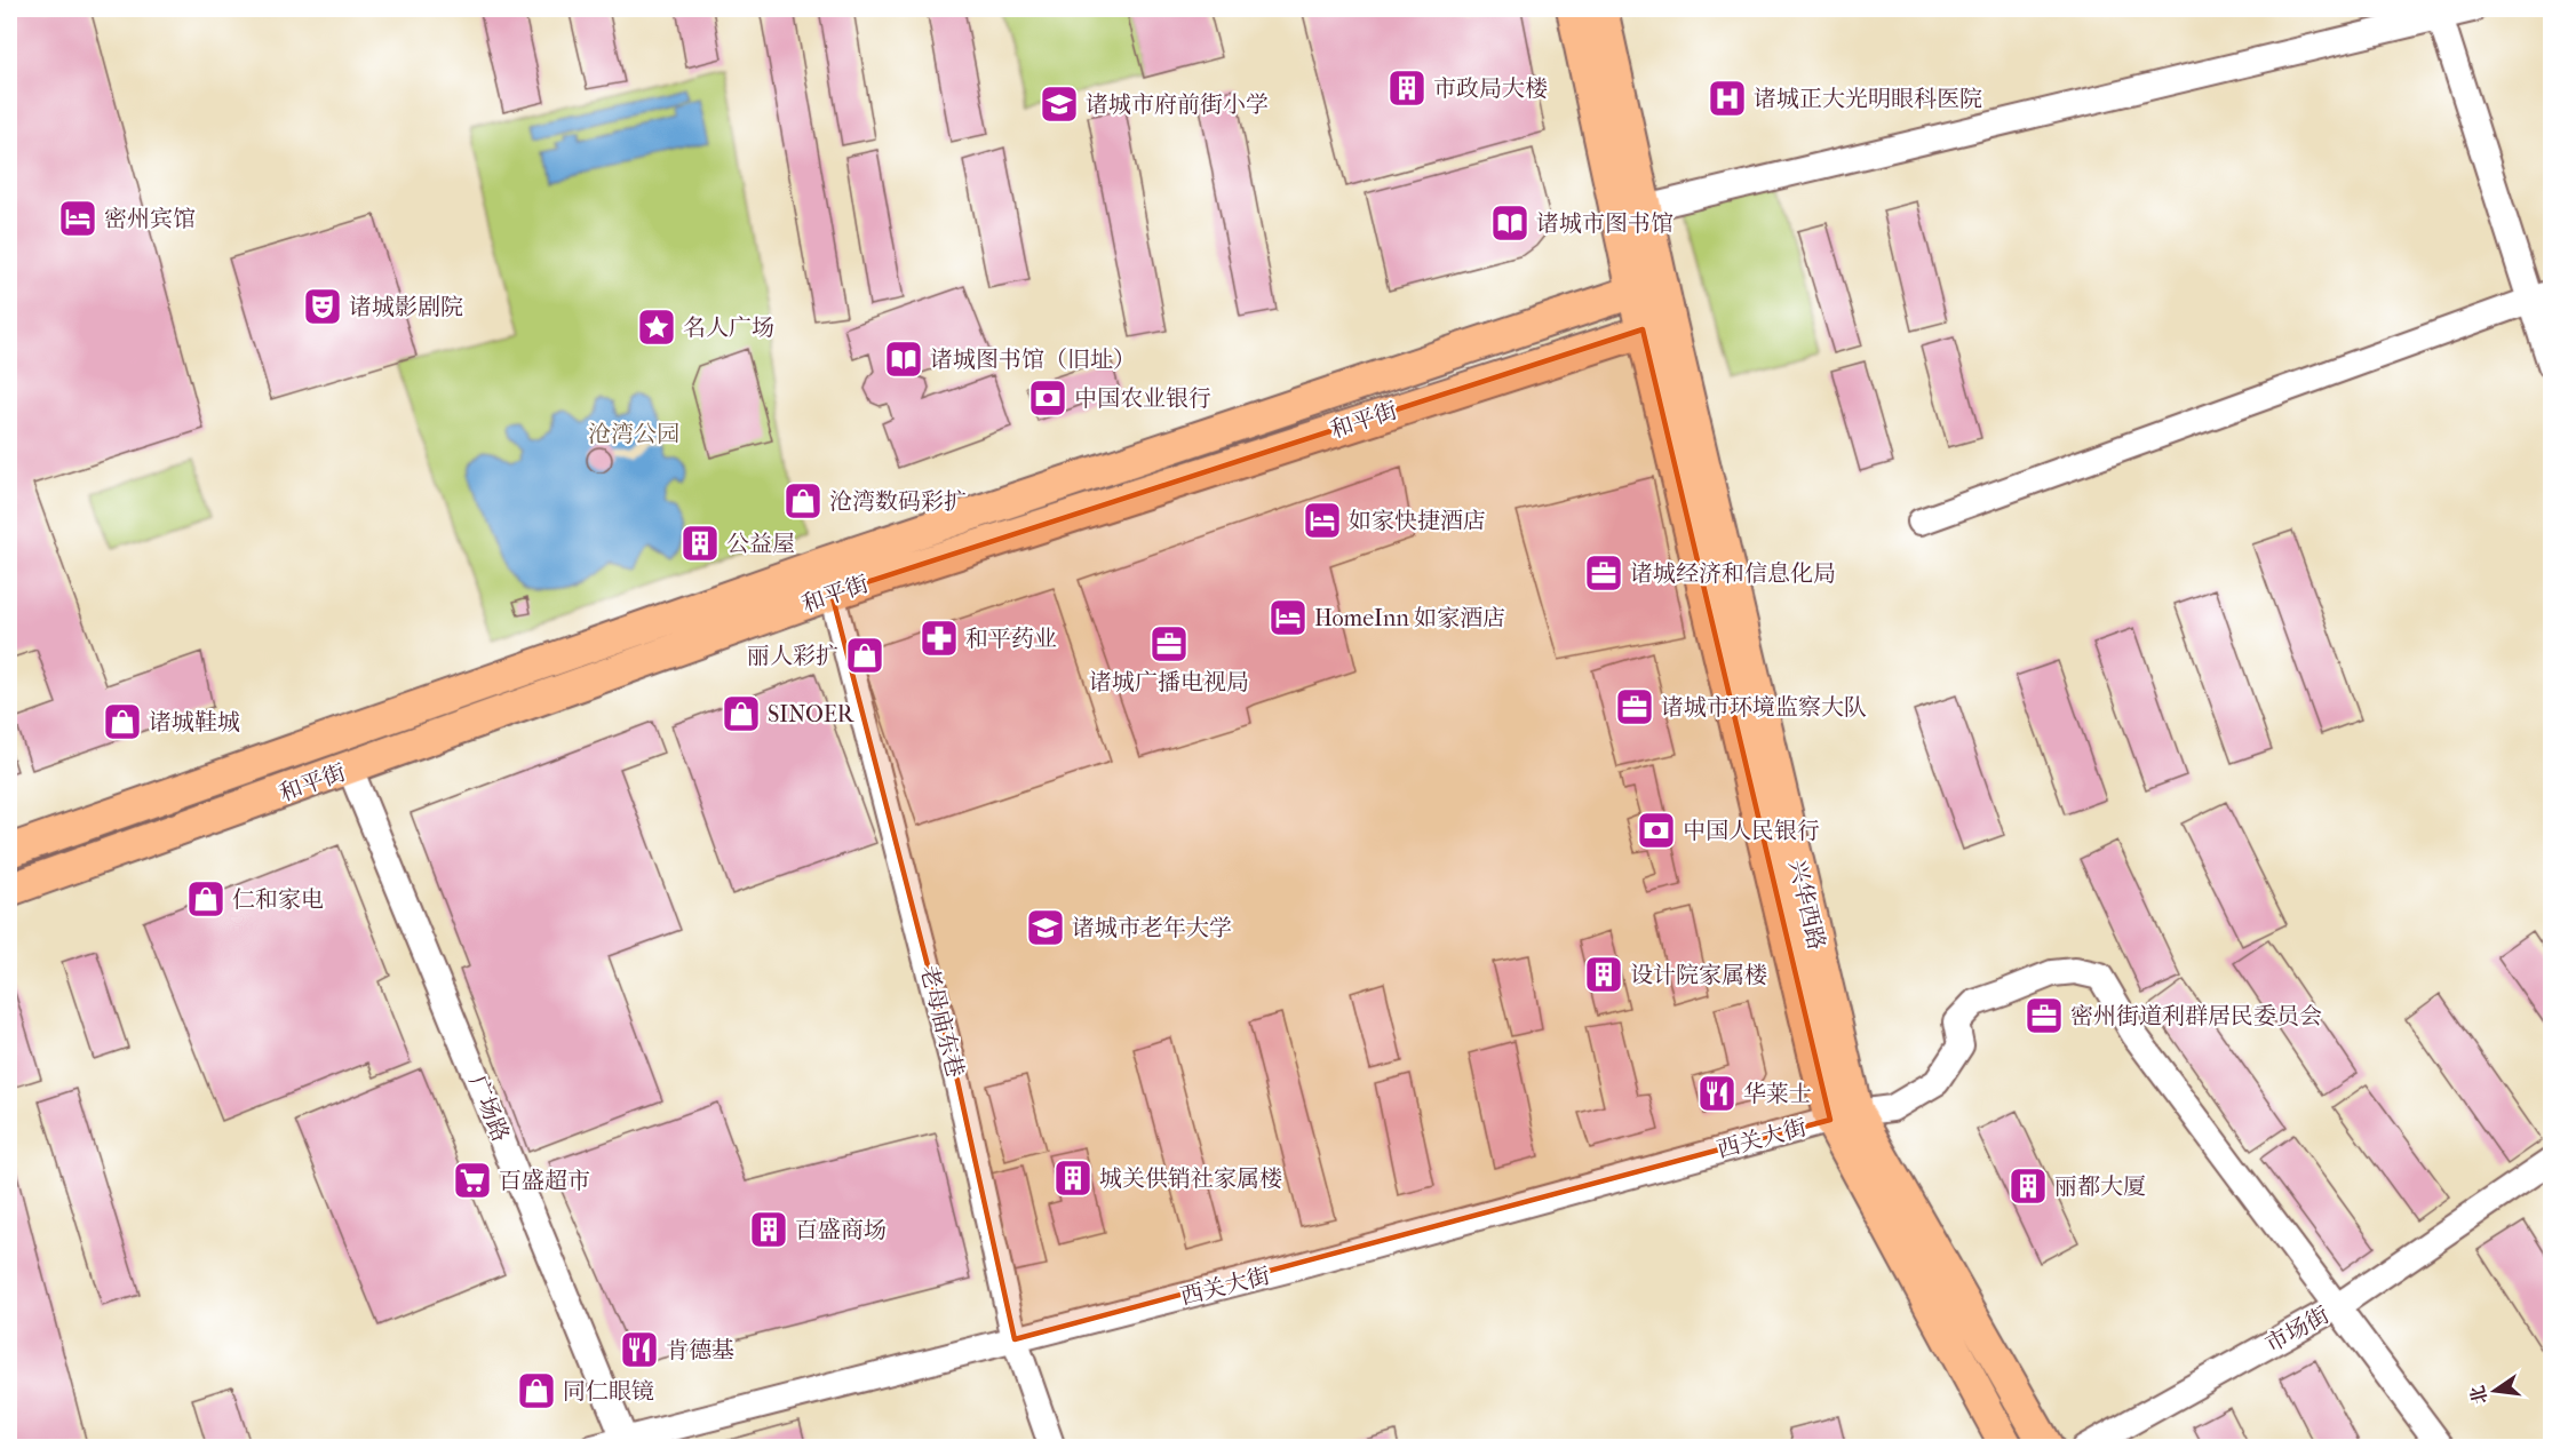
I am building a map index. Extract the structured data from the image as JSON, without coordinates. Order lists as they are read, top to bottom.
{
  "streets": {
    "main road": ["和平街"],
    "street": [
      "老母庙东巷",
      "广场路",
      "西关大街",
      "市场街"
    ]
  },
  "crossings": [
    ["和平街", "老母庙东巷"],
    ["和平街", "广场路"],
    ["老母庙东巷", "西关大街"],
    ["广场路", "西关大街"],
    ["西关大街", "市场街"]
  ],
  "parks": ["沧湾公园"],
  "places": {
    "building": [
      "市政局大楼",
      "公益屋",
      "设计院家属楼",
      "城关供销社家属楼",
      "丽都大厦",
      "百盛商场"
    ],
    "hospital": ["诸城正大光明眼科医院"],
    "school or university": ["诸城市府前街小学", "诸城市老年大学"],
    "hotel": ["密州宾馆", "如家快捷酒店", "HomeInn 如家酒店"],
    "library": ["诸城市图书馆", "诸城图书馆（旧址）"],
    "theatre": ["诸城影剧院"],
    "place": ["名人广场"],
    "bank": ["中国农业银行", "中国人民银行"],
    "shop": [
      "沧湾数码彩扩",
      "丽人彩扩",
      "SINOER",
      "诸城鞋城",
      "仁和家电",
      "同仁眼镜"
    ],
    "office": [
      "诸城经济和信息化局",
      "诸城广播电视局",
      "诸城市环境监察大队",
      "密州街道利群居民委员会"
    ],
    "pharmacy": ["和平药业"],
    "restaurant": ["华莱士", "肯德基"],
    "supermarket": ["百盛超市"]
  },
  "north": "left"
}
